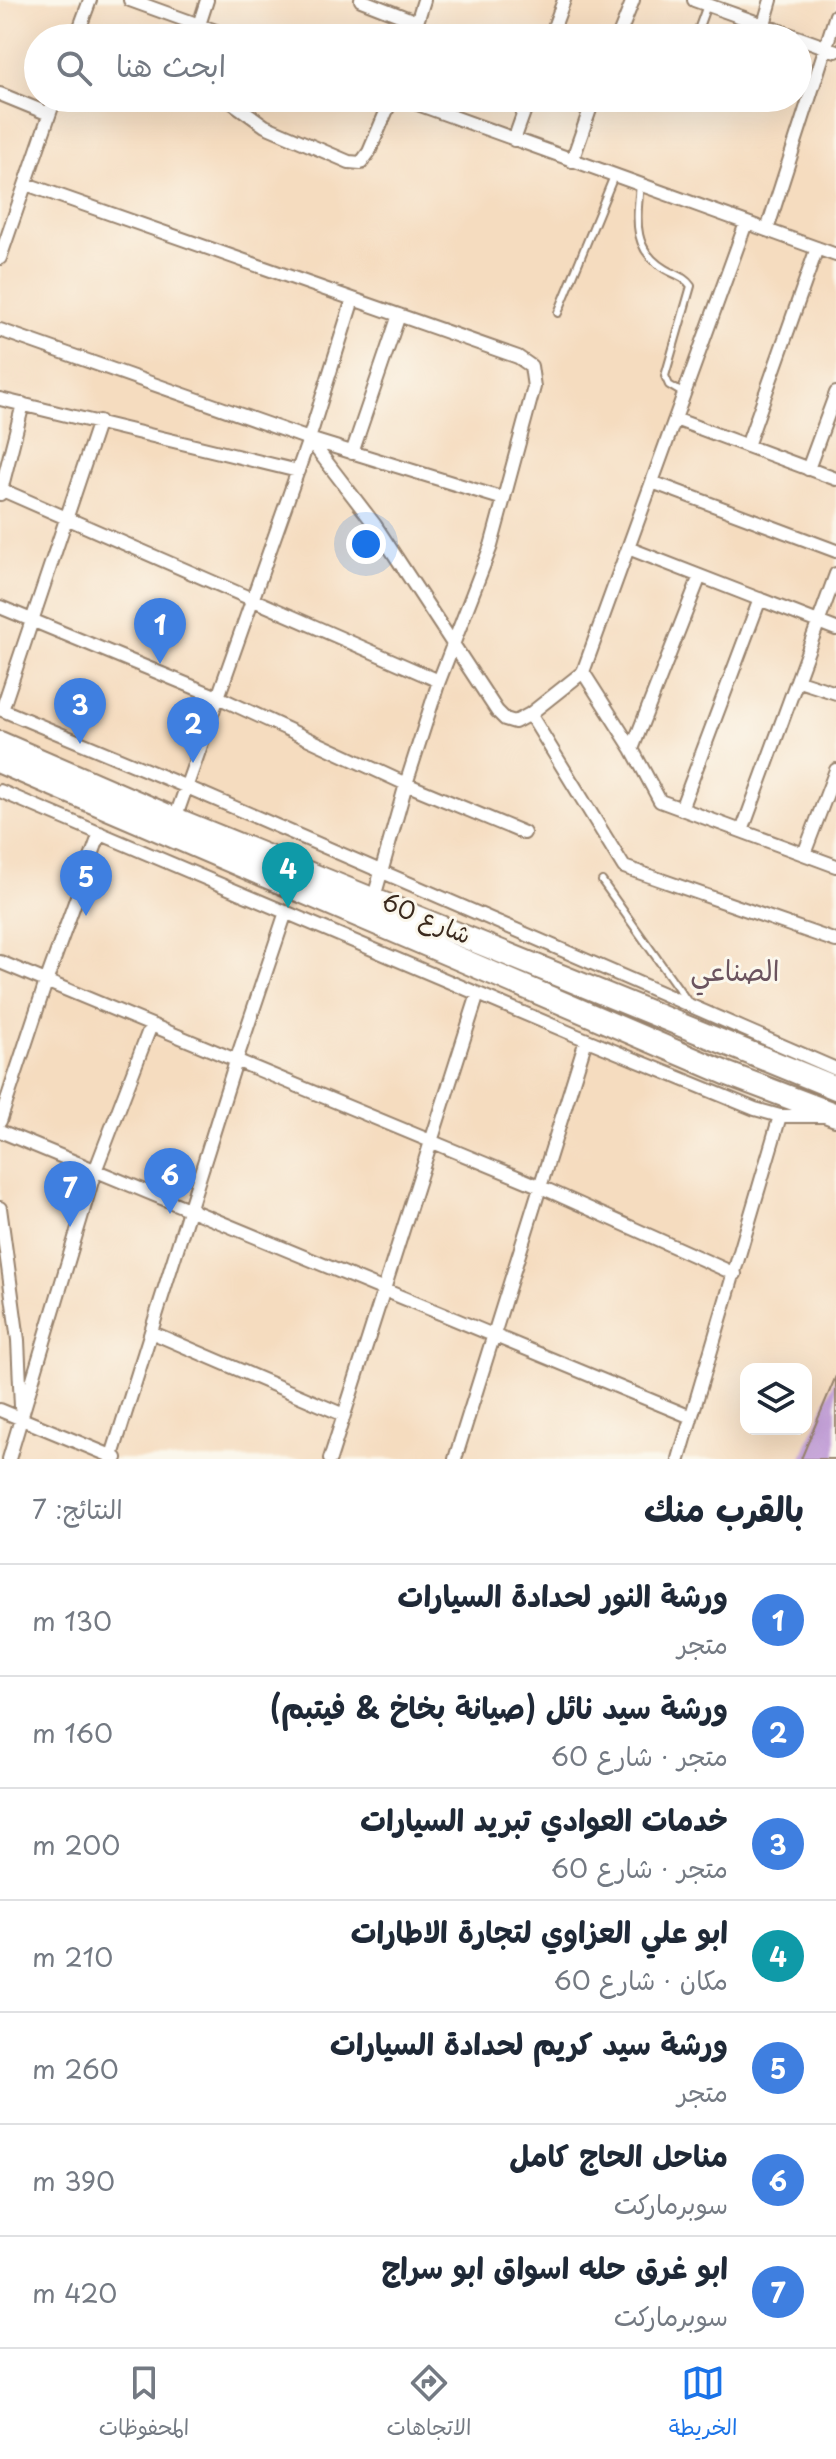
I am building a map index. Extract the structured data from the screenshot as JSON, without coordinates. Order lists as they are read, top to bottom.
{
  "streets": {
    "highway": ["شارع 60"]
  },
  "districts": ["الصناعي"],
  "page": {
    "search": "ابحث هنا",
    "pins": [
      "1",
      "3",
      "2",
      "4",
      "5",
      "6",
      "7"
    ],
    "heading": ["بالقرب منك", "النتائج: 7"],
    "list": [
      {
        "mark": "1",
        "name": "ورشة النور لحدادة السيارات",
        "note": "متجر",
        "value": "130 m"
      },
      {
        "mark": "2",
        "name": "ورشة سيد نائل (صيانة بخاخ & فيتبم)",
        "note": "متجر · شارع 60",
        "value": "160 m"
      },
      {
        "mark": "3",
        "name": "خدمات العوادي تبريد السيارات",
        "note": "متجر · شارع 60",
        "value": "200 m"
      },
      {
        "mark": "4",
        "name": "ابو علي العزاوي لتجارة الاطارات",
        "note": "مكان · شارع 60",
        "value": "210 m"
      },
      {
        "mark": "5",
        "name": "ورشة سيد كريم لحدادة السيارات",
        "note": "متجر",
        "value": "260 m"
      },
      {
        "mark": "6",
        "name": "مناحل الحاج كامل",
        "note": "سوبرماركت",
        "value": "390 m"
      },
      {
        "mark": "7",
        "name": "ابو غرق حله اسواق ابو سراج",
        "note": "سوبرماركت",
        "value": "420 m"
      }
    ],
    "nav": ["الخريطة", "الاتجاهات", "المحفوظات"]
  }
}
